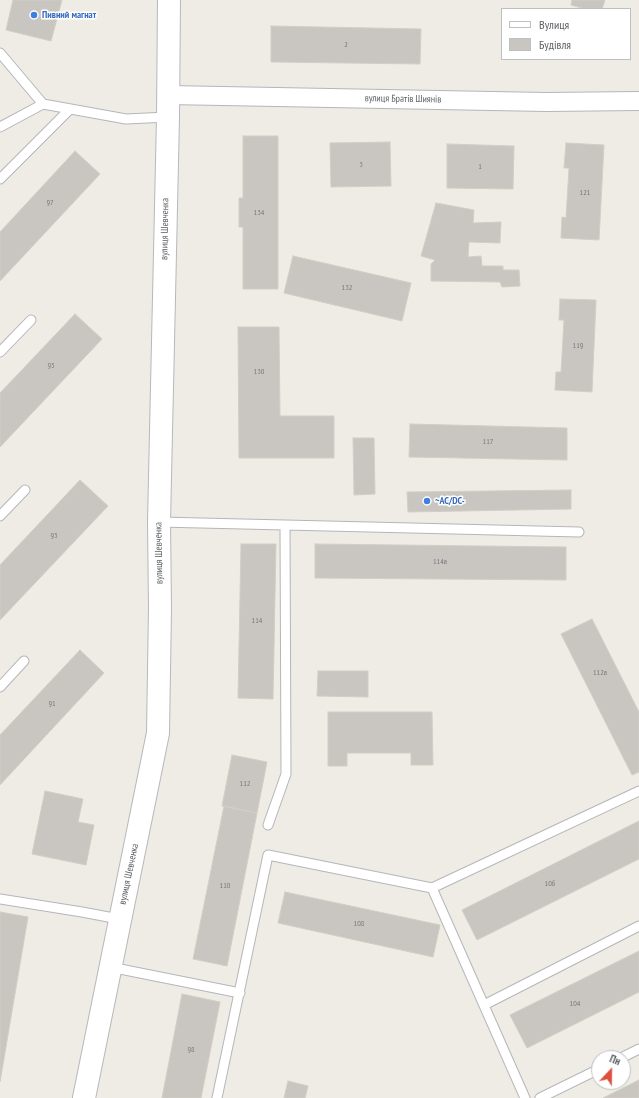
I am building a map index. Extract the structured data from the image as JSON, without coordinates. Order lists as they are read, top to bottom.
{
  "streets": {
    "street": ["вулиця Братів Шиянів", "вулиця Шевченка"]
  },
  "crossings": [
    ["вулиця Братів Шиянів", "вулиця Шевченка"]
  ],
  "places": ["Пивний магнат", "~AC/DC-"],
  "house_numbers": [
    "2",
    "3",
    "1",
    "121",
    "97",
    "134",
    "132",
    "119",
    "95",
    "130",
    "117",
    "93",
    "114а",
    "114",
    "112а",
    "91",
    "112",
    "106",
    "110",
    "108",
    "104",
    "98"
  ],
  "legend": ["Вулиця", "Будівля"],
  "north": "top"
}
